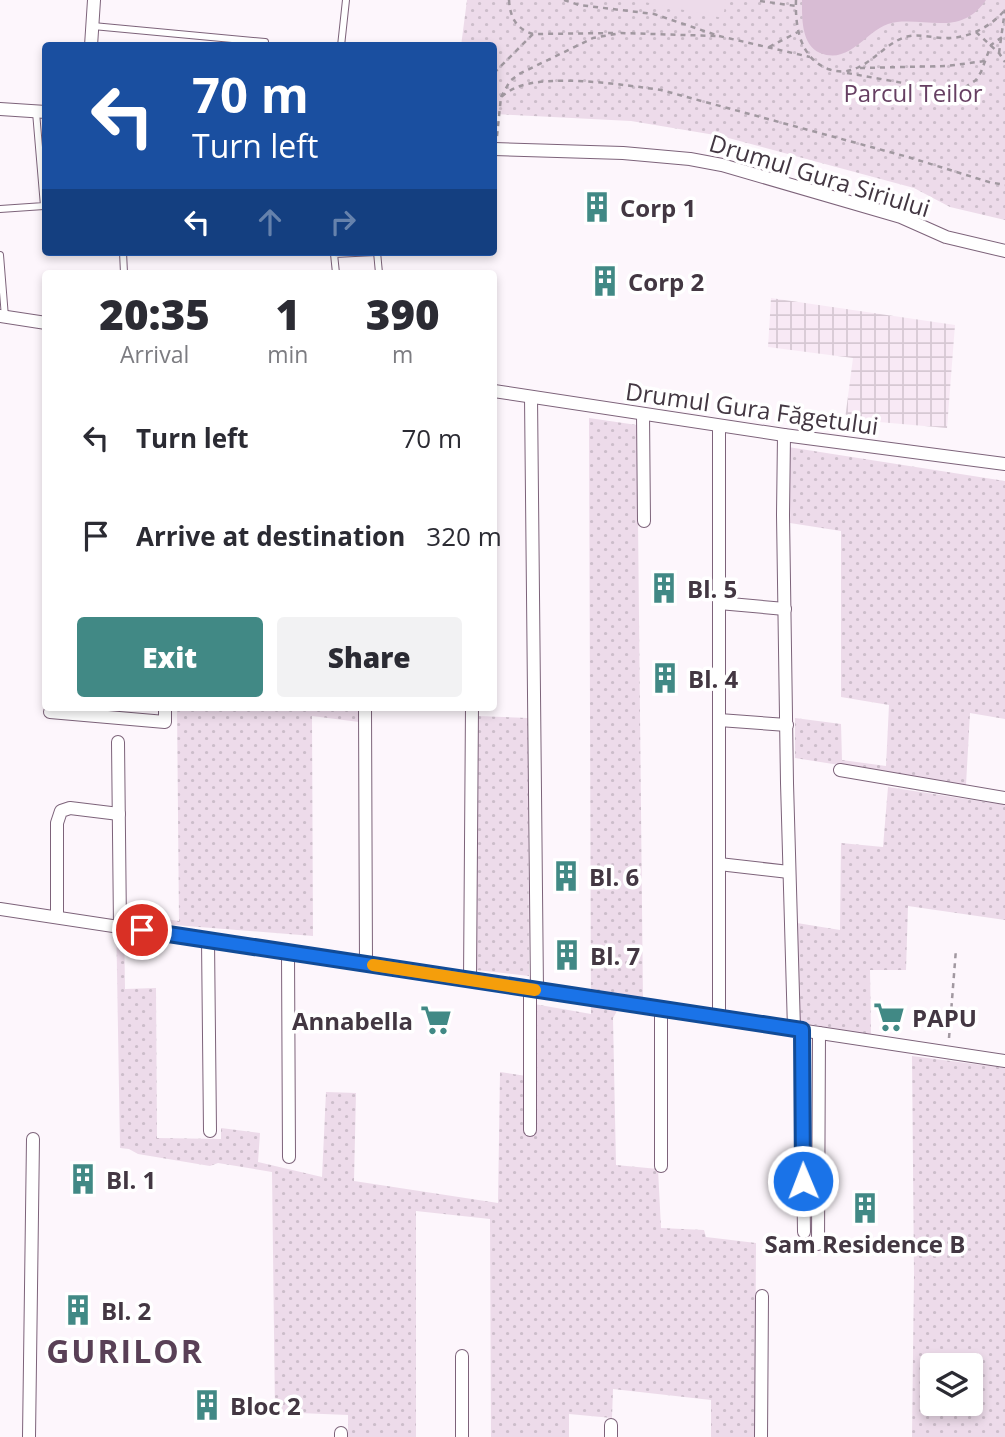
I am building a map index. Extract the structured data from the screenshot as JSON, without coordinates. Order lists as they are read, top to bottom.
{
  "streets": {
    "street": ["Drumul Gura Siriului", "Drumul Gura Făgetului"]
  },
  "districts": ["GURILOR"],
  "parks": ["Parcul Teilor"],
  "places": {
    "building": [
      "Corp 1",
      "Corp 2",
      "Bl. 5",
      "Bl. 4",
      "Bl. 6",
      "Bl. 7",
      "Bl. 1",
      "Sam Residence B",
      "Bl. 2",
      "Bloc 2"
    ],
    "supermarket": ["PAPU", "Annabella"]
  },
  "page": {
    "turn": ["70 m", "Turn left"],
    "eta": [
      "20:35",
      "Arrival",
      "1",
      "min",
      "390",
      "m"
    ],
    "list": [
      {
        "name": "Turn left",
        "value": "70 m"
      },
      {
        "name": "Arrive at destination",
        "value": "320 m"
      }
    ],
    "buttons": ["Exit", "Share"]
  }
}
